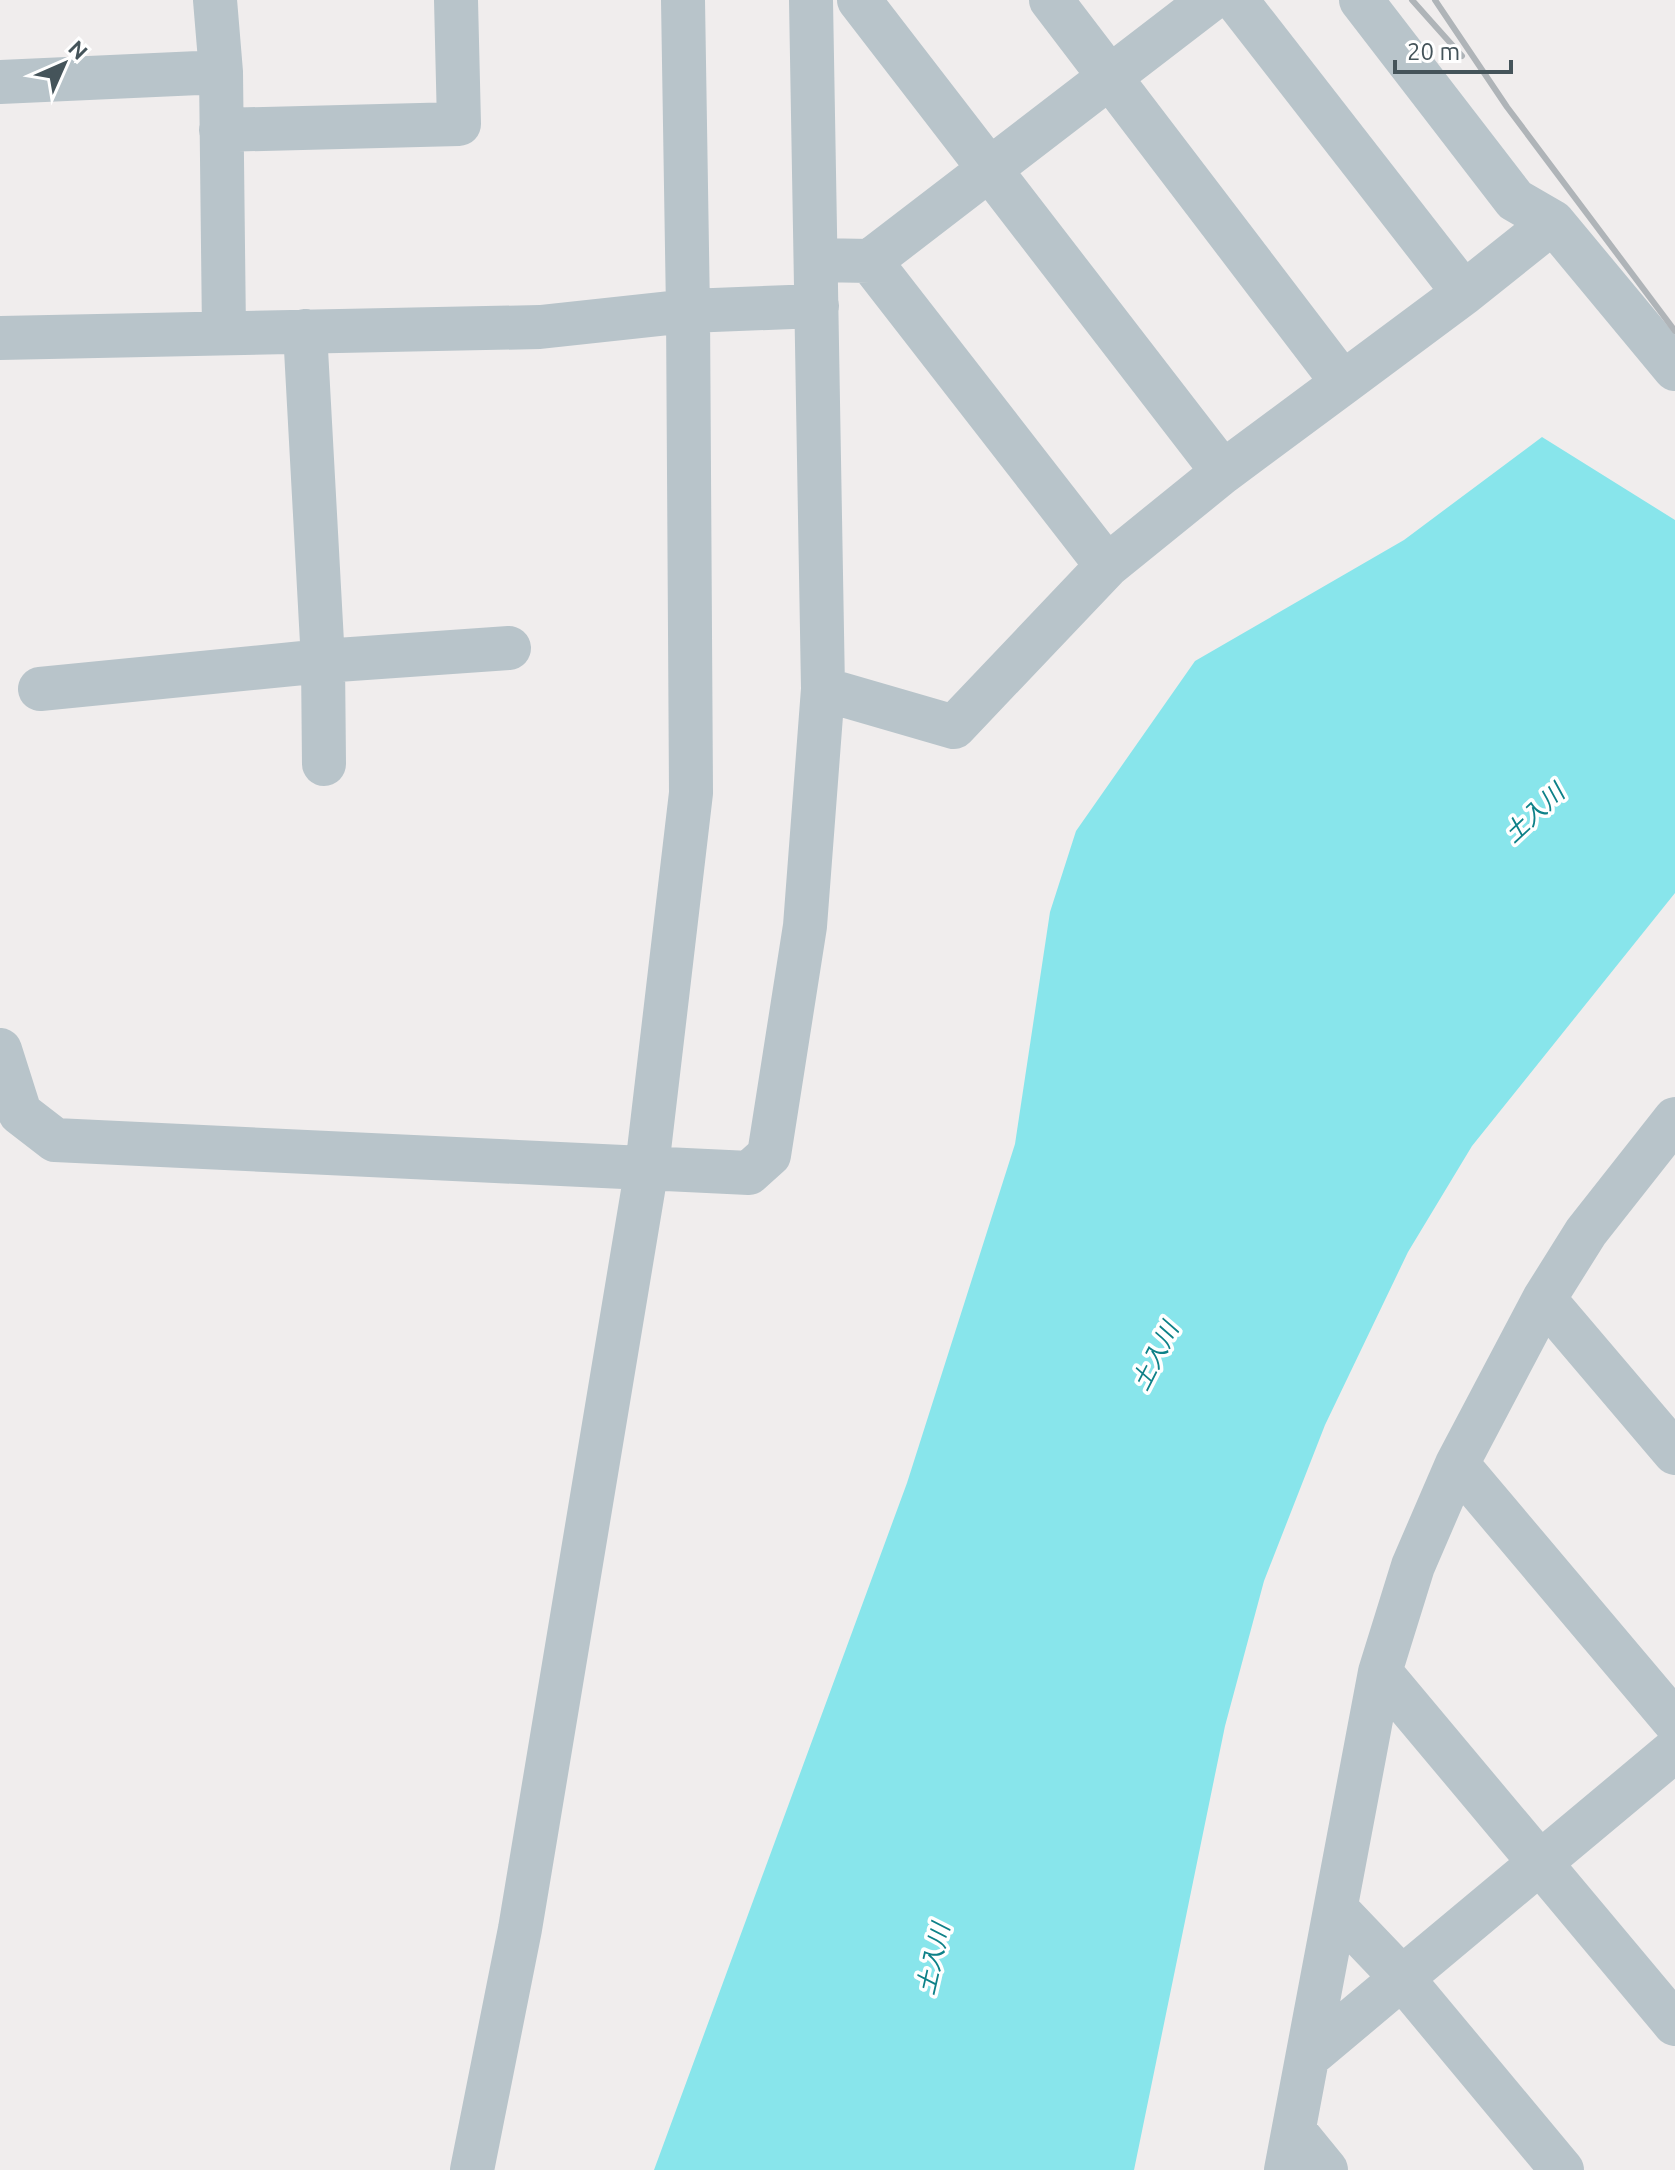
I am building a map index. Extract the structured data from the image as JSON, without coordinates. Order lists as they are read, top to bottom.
{
  "water": ["土入川"],
  "scale_bar": "20 m",
  "north": "top right"
}
